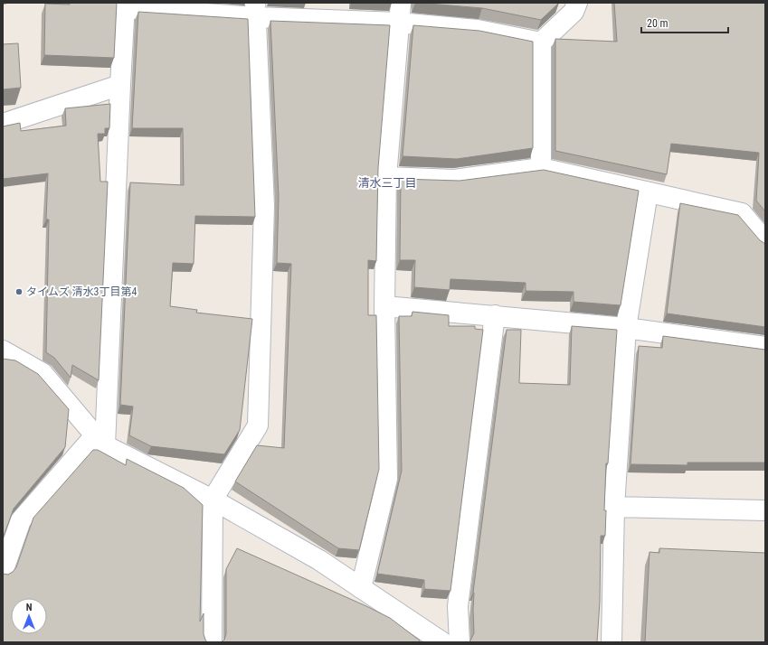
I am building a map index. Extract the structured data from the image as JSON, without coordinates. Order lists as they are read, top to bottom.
{
  "districts": ["清水三丁目"],
  "places": ["タイムズ 清水3丁目第4"],
  "scale_bar": "20 m",
  "north": "top"
}
